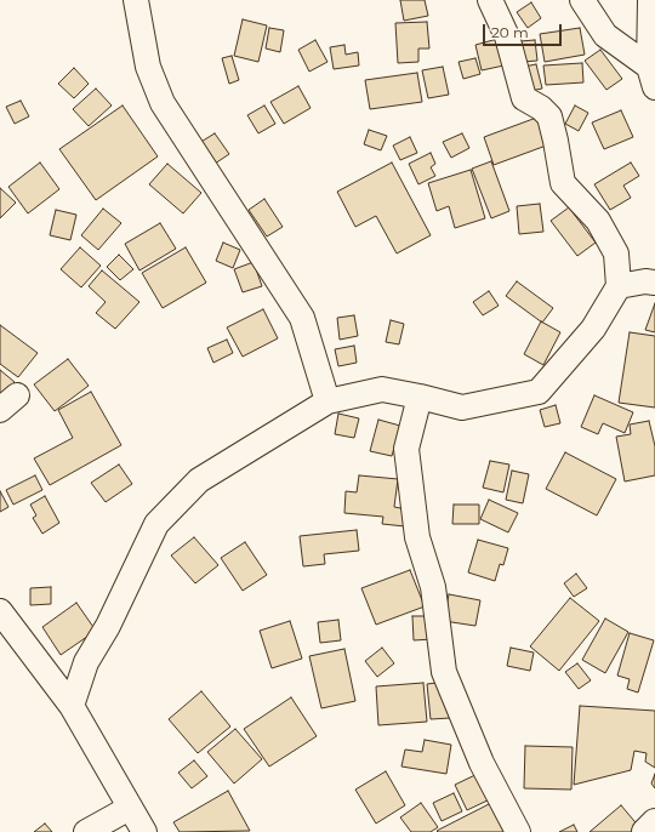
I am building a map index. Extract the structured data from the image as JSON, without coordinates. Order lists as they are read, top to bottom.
{
  "scale_bar": "20 m"
}
